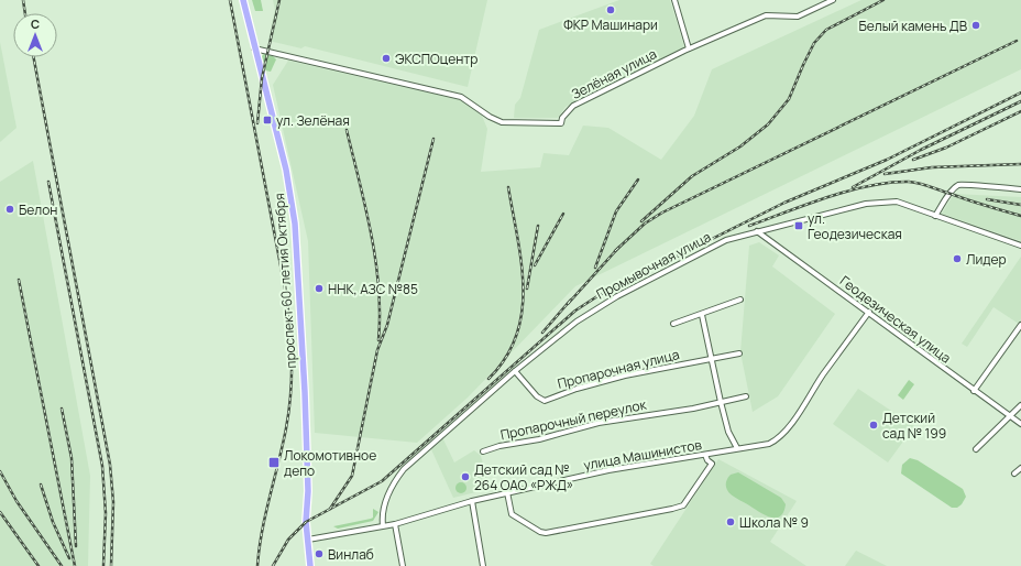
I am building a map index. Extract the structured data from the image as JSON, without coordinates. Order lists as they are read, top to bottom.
{
  "streets": {
    "highway": ["проспект 60-летия Октября"],
    "street": [
      "Зелёная улица",
      "Промывочная улица",
      "Геодезическая улица",
      "Пропарочная улица",
      "Пропарочный переулок",
      "улица Машинистов"
    ]
  },
  "crossings": [
    ["Зелёная улица", "проспект 60-летия Октября"],
    ["Промывочная улица", "Геодезическая улица"],
    ["Промывочная улица", "Пропарочная улица"],
    ["Промывочная улица", "улица Машинистов"],
    ["проспект 60-летия Октября", "улица Машинистов"],
    ["Геодезическая улица", "улица Машинистов"]
  ],
  "places": {
    "other": [
      "ФКР Машинари",
      "Белый камень ДВ",
      "ЭКСПОцентр",
      "Белон",
      "Лидер",
      "ННК, АЗС №85",
      "Детский сад № 199",
      "Детский сад № 264 ОАО «РЖД»",
      "Школа № 9",
      "Винлаб"
    ],
    "transit": ["ул. Зелёная", "ул. Геодезическая", "Локомотивное депо"]
  },
  "north": "top"
}
